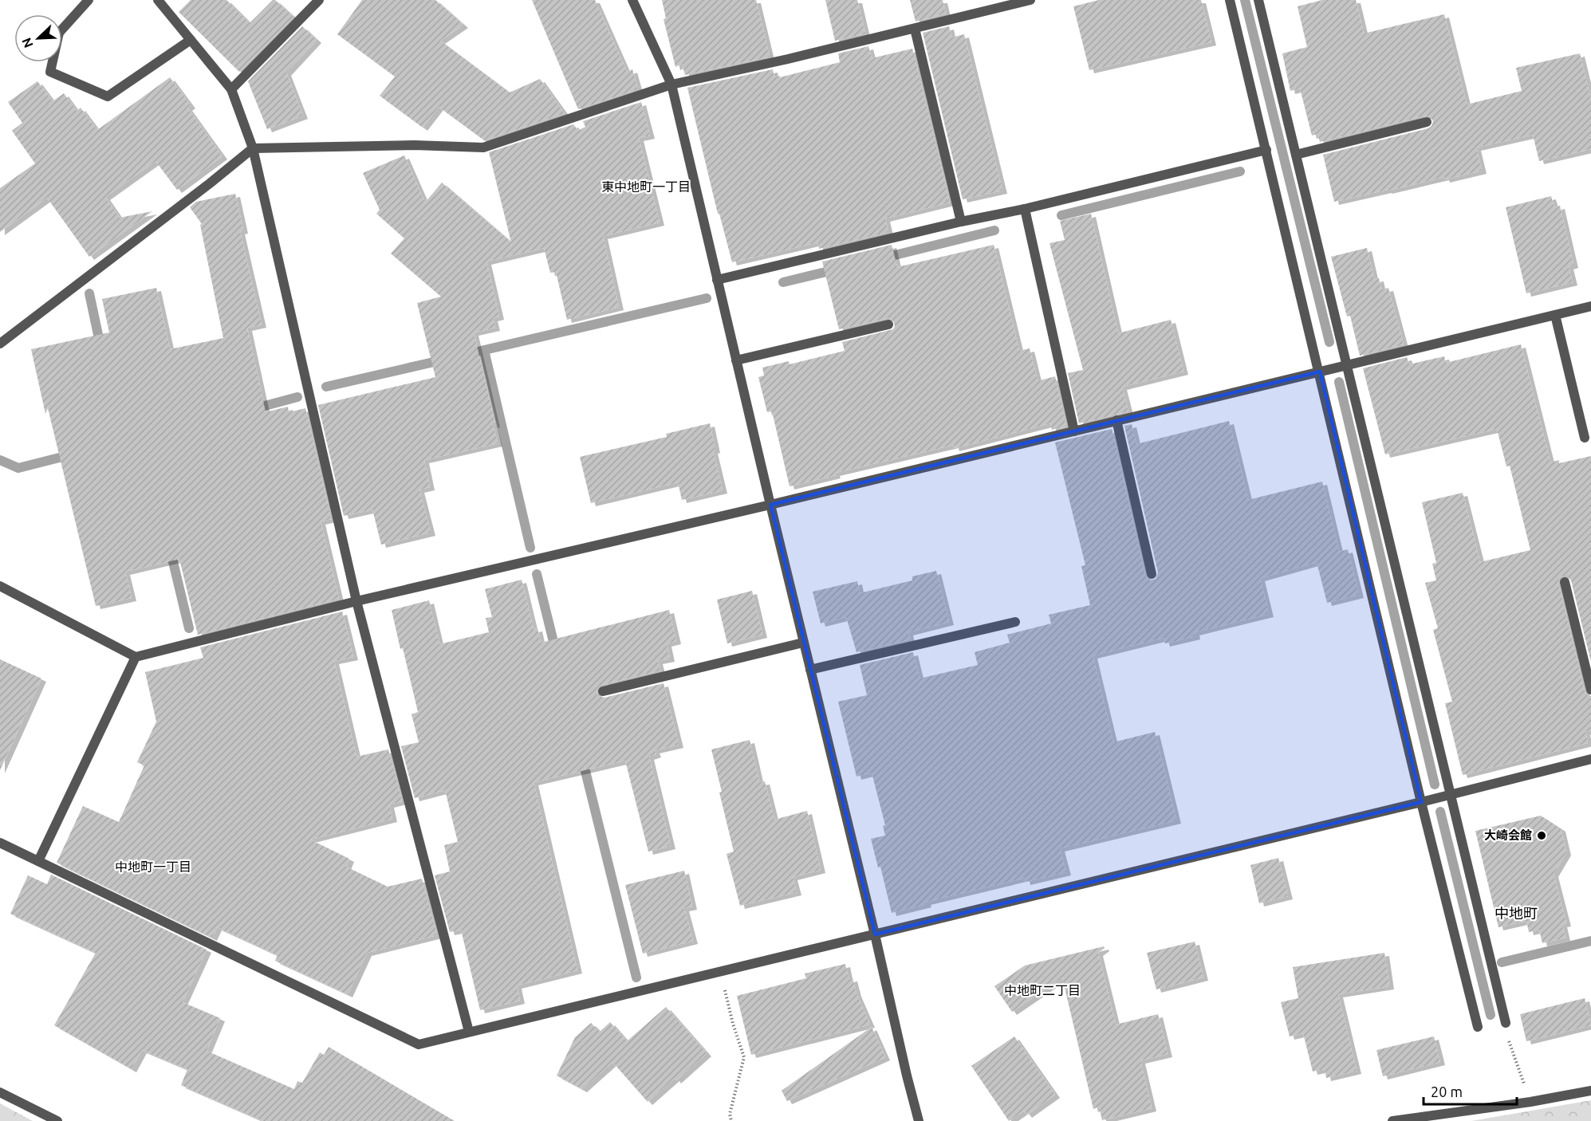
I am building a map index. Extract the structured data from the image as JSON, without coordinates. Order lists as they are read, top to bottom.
{
  "districts": [
    "東中地町一丁目",
    "中地町一丁目",
    "中地町",
    "中地町二丁目"
  ],
  "places": ["大崎会館"],
  "scale_bar": "20 m",
  "north": "bottom left"
}
